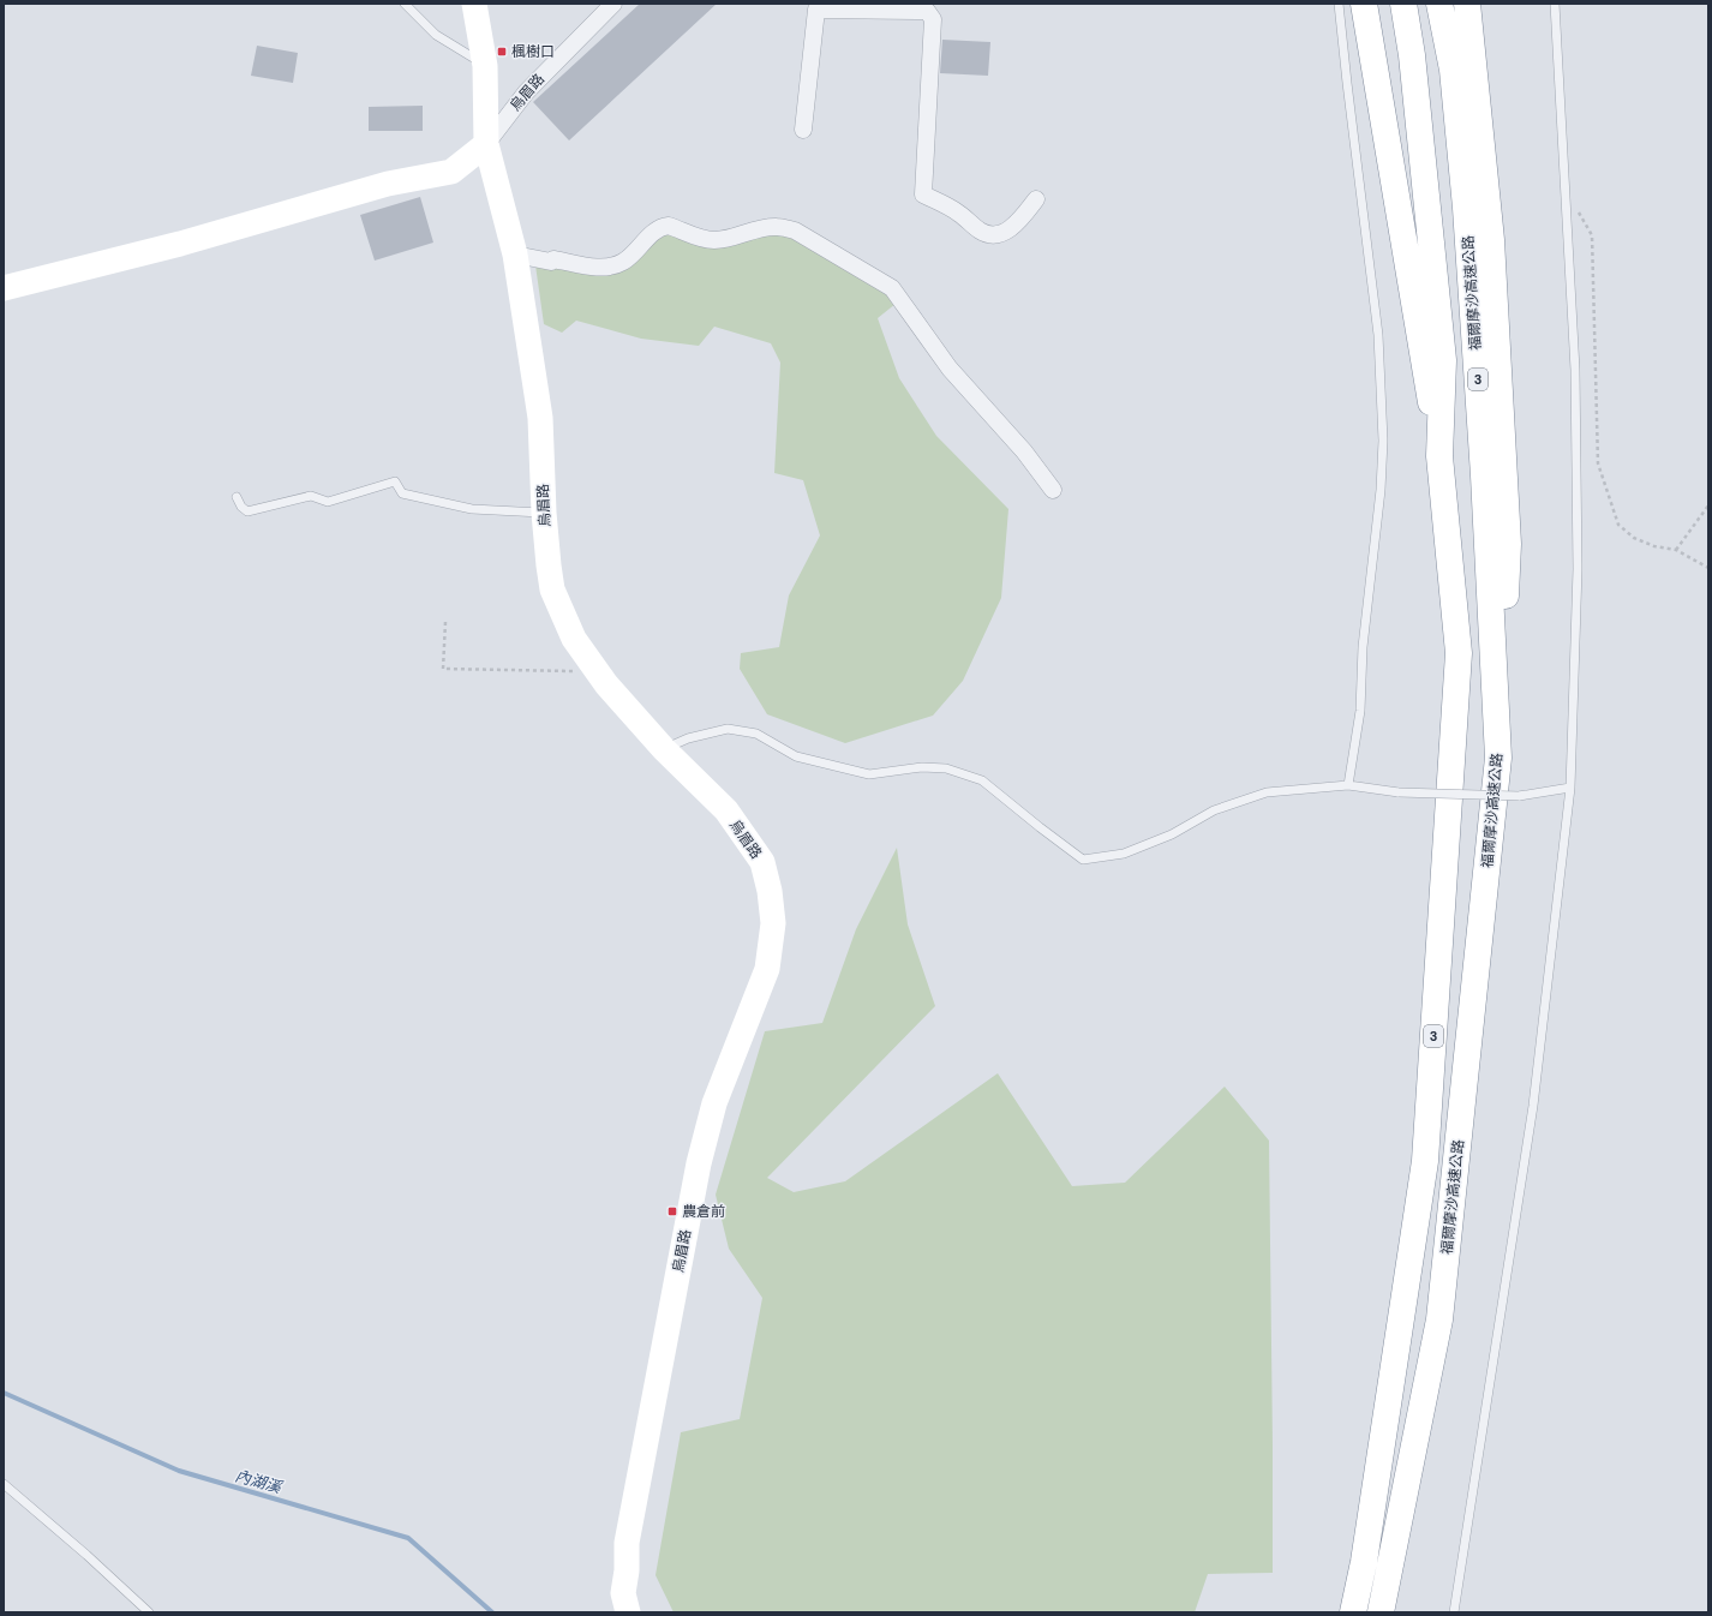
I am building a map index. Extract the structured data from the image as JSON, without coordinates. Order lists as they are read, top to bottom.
{
  "streets": {
    "highway": ["福爾摩沙高速公路", "3"],
    "main road": ["烏眉路"]
  },
  "water": ["內湖溪"],
  "places": {
    "transit": ["楓樹口", "農倉前"]
  }
}
